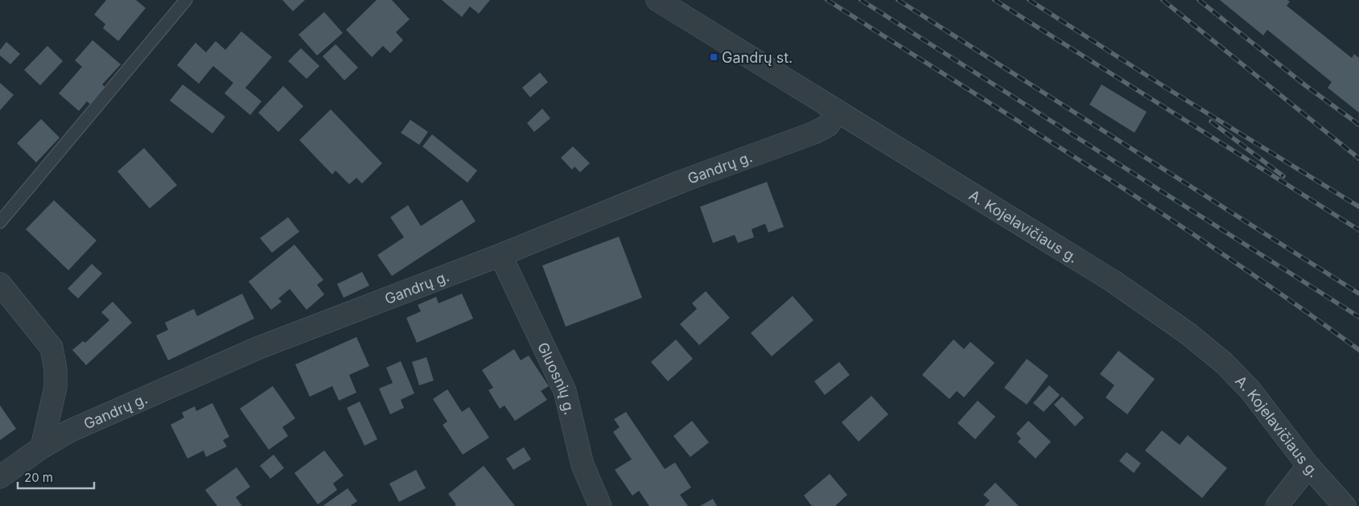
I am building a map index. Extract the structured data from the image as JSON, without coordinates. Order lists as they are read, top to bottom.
{
  "streets": {
    "street": ["Gandrų g.", "A. Kojelavičiaus g.", "Gluosnių g."]
  },
  "crossings": [
    ["Gandrų g.", "A. Kojelavičiaus g."],
    ["Gandrų g.", "Gluosnių g."]
  ],
  "places": {
    "transit": ["Gandrų st."]
  },
  "scale_bar": "20 m"
}
